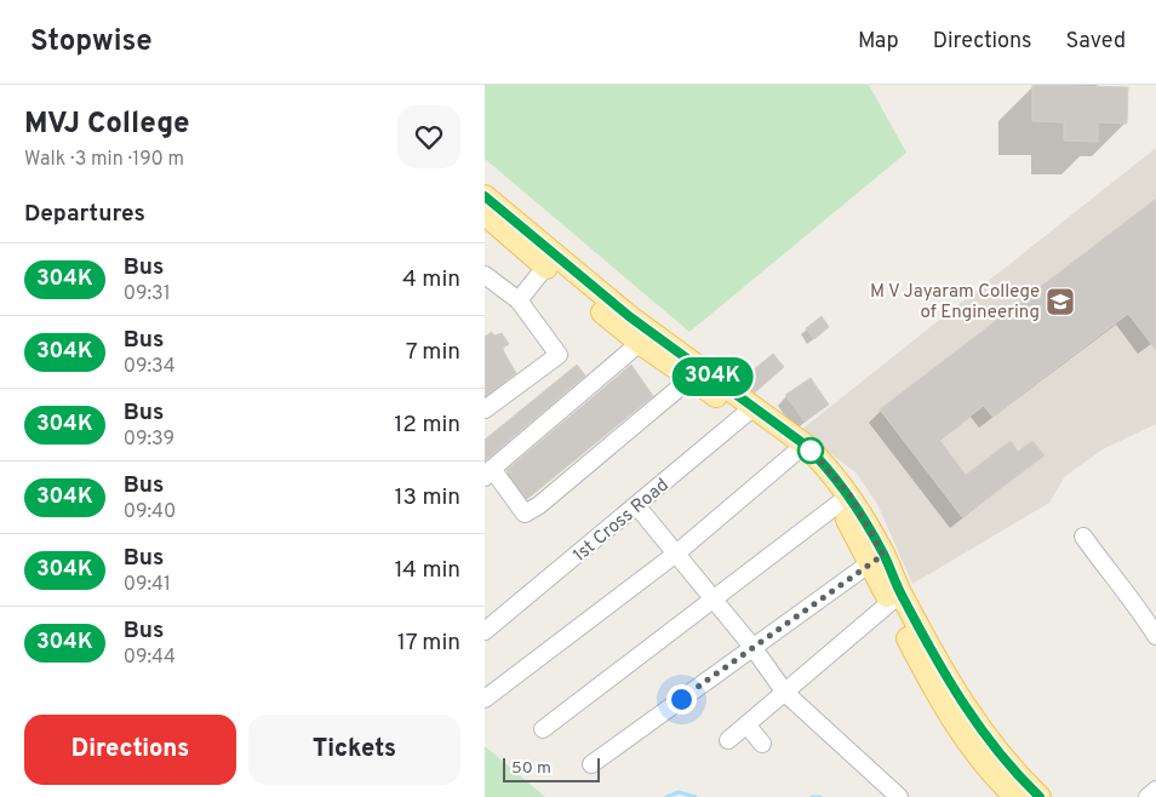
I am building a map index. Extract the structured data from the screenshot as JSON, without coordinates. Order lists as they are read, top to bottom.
{
  "streets": {
    "street": ["1st Cross Road"]
  },
  "places": {
    "school or university": ["M V Jayaram College of Engineering"]
  },
  "lines": ["bus line 304K"],
  "scale_bar": "50 m",
  "page": {
    "header": "Stopwise",
    "nav": ["Map", "Directions", "Saved"],
    "heading": [
      ["MVJ College", "Walk · 3 min · 190 m"],
      "Departures"
    ],
    "on_map": "304K",
    "list": [
      {
        "mark": "304K",
        "name": "Bus",
        "note": "09:31",
        "value": "4 min"
      },
      {
        "mark": "304K",
        "name": "Bus",
        "note": "09:34",
        "value": "7 min"
      },
      {
        "mark": "304K",
        "name": "Bus",
        "note": "09:39",
        "value": "12 min"
      },
      {
        "mark": "304K",
        "name": "Bus",
        "note": "09:40",
        "value": "13 min"
      },
      {
        "mark": "304K",
        "name": "Bus",
        "note": "09:41",
        "value": "14 min"
      },
      {
        "mark": "304K",
        "name": "Bus",
        "note": "09:44",
        "value": "17 min"
      }
    ],
    "buttons": ["Directions", "Tickets"],
    "scale": "50 m"
  }
}
